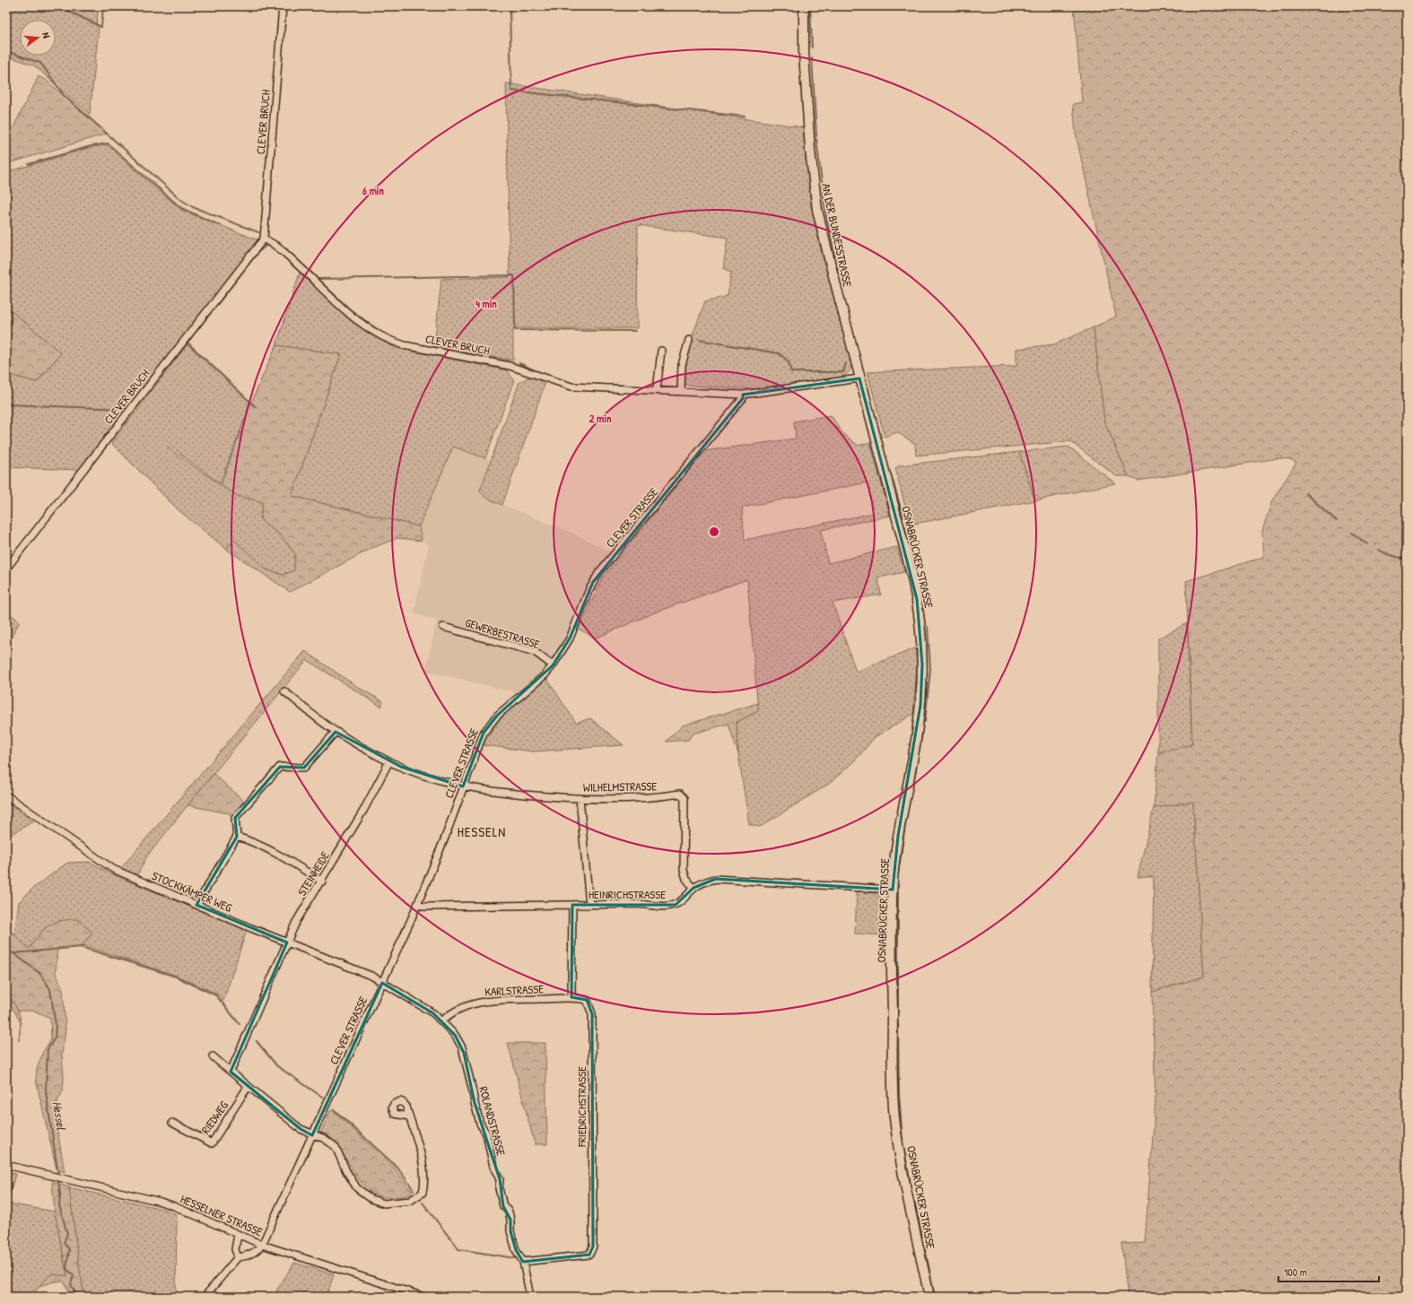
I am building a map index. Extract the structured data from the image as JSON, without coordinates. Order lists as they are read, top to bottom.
{
  "streets": {
    "main road": ["AN DER BUNDESSTRASSE", "OSNABRÜCKER STRASSE"],
    "street": [
      "CLEVER BRUCH",
      "CLEVER STRASSE",
      "GEWERBESTRASSE",
      "WILHELMSTRASSE",
      "STEINHEIDE",
      "STOCKKÄMPER WEG",
      "HEINRICHSTRASSE",
      "KARLSTRASSE",
      "FRIEDRICHSTRASSE",
      "RIEDWEG",
      "ROLANDSTRASSE",
      "HESSELNER STRASSE"
    ]
  },
  "crossings": [
    ["CLEVER BRUCH", "CLEVER STRASSE"],
    ["AN DER BUNDESSTRASSE", "OSNABRÜCKER STRASSE"],
    ["CLEVER STRASSE", "GEWERBESTRASSE"],
    ["CLEVER STRASSE", "WILHELMSTRASSE"],
    ["CLEVER STRASSE", "STOCKKÄMPER WEG"],
    ["CLEVER STRASSE", "HEINRICHSTRASSE"],
    ["CLEVER STRASSE", "ROLANDSTRASSE"],
    ["CLEVER STRASSE", "HESSELNER STRASSE"],
    ["OSNABRÜCKER STRASSE", "HEINRICHSTRASSE"],
    ["WILHELMSTRASSE", "HEINRICHSTRASSE"],
    ["STEINHEIDE", "STOCKKÄMPER WEG"],
    ["STOCKKÄMPER WEG", "ROLANDSTRASSE"],
    ["KARLSTRASSE", "FRIEDRICHSTRASSE"],
    ["KARLSTRASSE", "ROLANDSTRASSE"],
    ["FRIEDRICHSTRASSE", "ROLANDSTRASSE"]
  ],
  "districts": ["HESSELN"],
  "water": ["Hessel"],
  "scale_bar": "100 m",
  "north": "right",
  "rings": ["6 min", "4 min", "2 min"]
}
